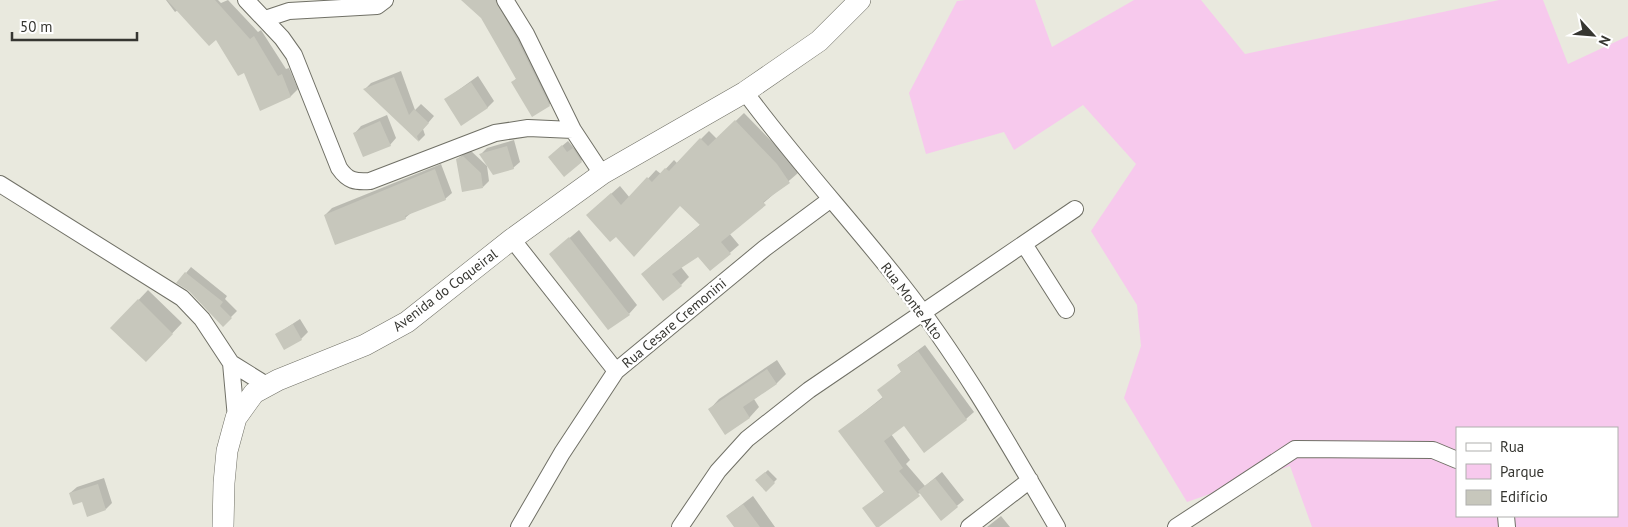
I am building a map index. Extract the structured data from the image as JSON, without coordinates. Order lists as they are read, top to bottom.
{
  "streets": {
    "main road": ["Avenida do Coqueiral"],
    "street": ["Rua Monte Alto", "Rua Cesare Cremonini"]
  },
  "crossings": [
    ["Avenida do Coqueiral", "Rua Monte Alto"],
    ["Rua Monte Alto", "Rua Cesare Cremonini"]
  ],
  "legend": ["Rua", "Parque", "Edifício"],
  "scale_bar": "50 m",
  "north": "bottom right"
}
